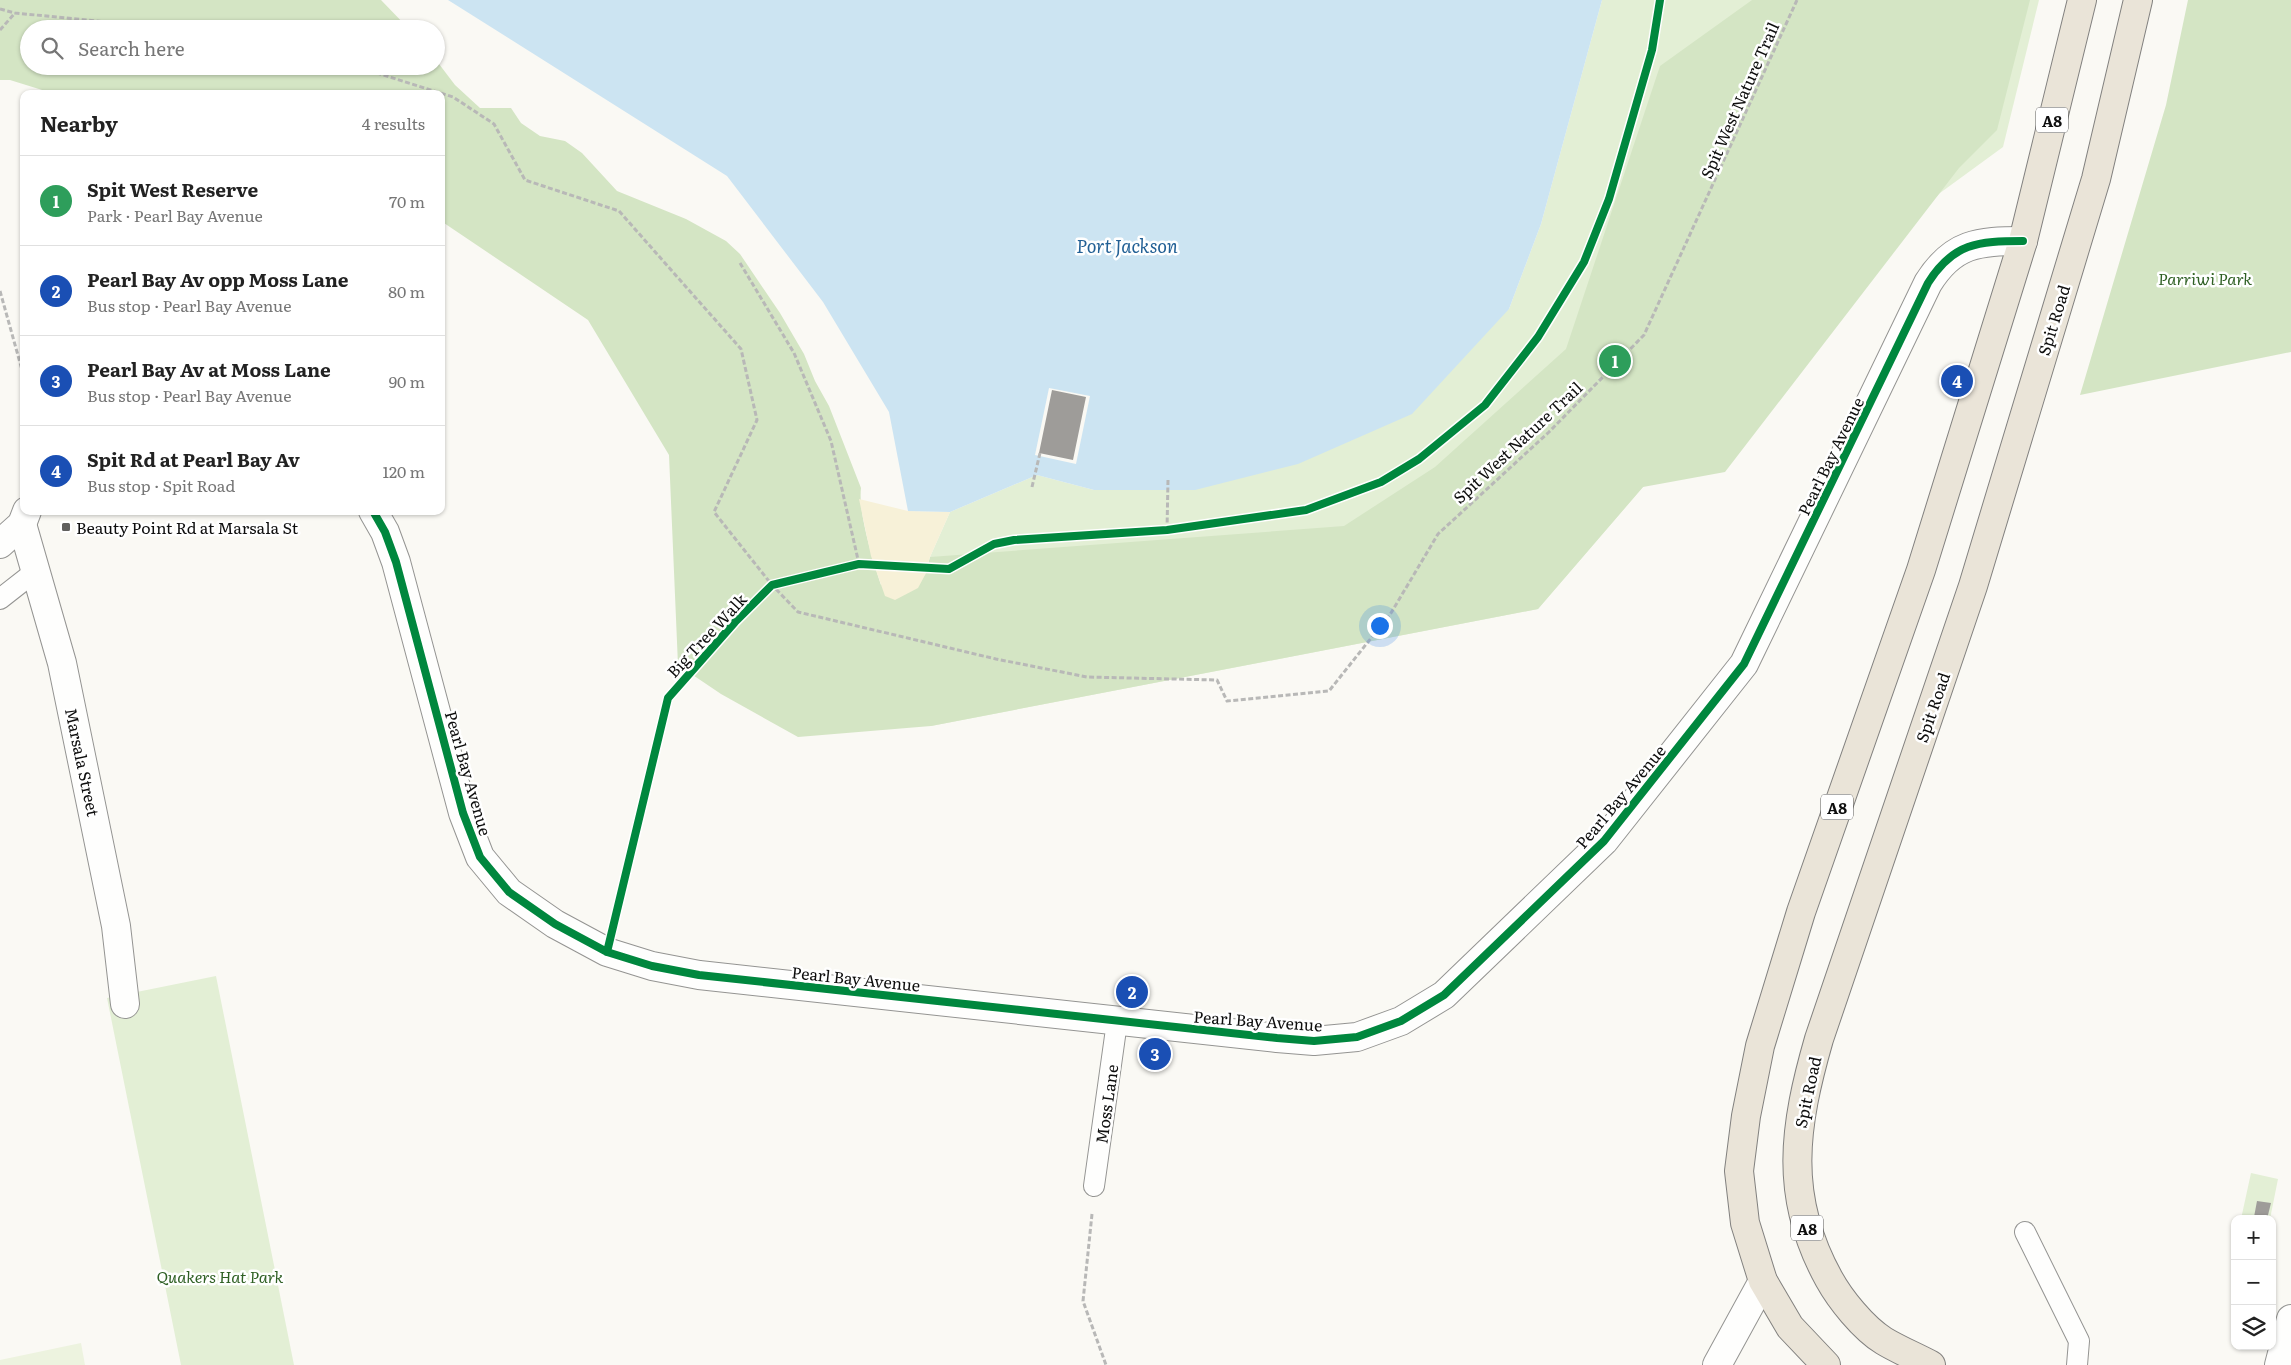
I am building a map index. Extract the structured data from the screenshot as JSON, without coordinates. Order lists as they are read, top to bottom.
{
  "streets": {
    "highway": ["A8", "Spit Road"],
    "street": ["Pearl Bay Avenue", "Marsala Street"],
    "lane": ["Moss Lane"],
    "path": ["Spit West Nature Trail"],
    "cycle path": ["Big Tree Walk"]
  },
  "crossings": [
    ["Spit West Nature Trail", "Big Tree Walk"],
    ["A8", "Pearl Bay Avenue"],
    ["Pearl Bay Avenue", "Moss Lane"]
  ],
  "water": ["Port Jackson"],
  "parks": ["Parriwi Park", "Quakers Hat Park"],
  "places": {
    "transit": ["Beauty Point Rd at Marsala St"]
  },
  "page": {
    "search": "Search here",
    "heading": ["Nearby", "4 results"],
    "list": [
      {
        "mark": "1",
        "name": "Spit West Reserve",
        "note": "Park · Pearl Bay Avenue",
        "value": "70 m"
      },
      {
        "mark": "2",
        "name": "Pearl Bay Av opp Moss Lane",
        "note": "Bus stop · Pearl Bay Avenue",
        "value": "80 m"
      },
      {
        "mark": "3",
        "name": "Pearl Bay Av at Moss Lane",
        "note": "Bus stop · Pearl Bay Avenue",
        "value": "90 m"
      },
      {
        "mark": "4",
        "name": "Spit Rd at Pearl Bay Av",
        "note": "Bus stop · Spit Road",
        "value": "120 m"
      }
    ],
    "pins": [
      "1",
      "4",
      "2",
      "3"
    ],
    "map_buttons": ["+", "−"]
  }
}
